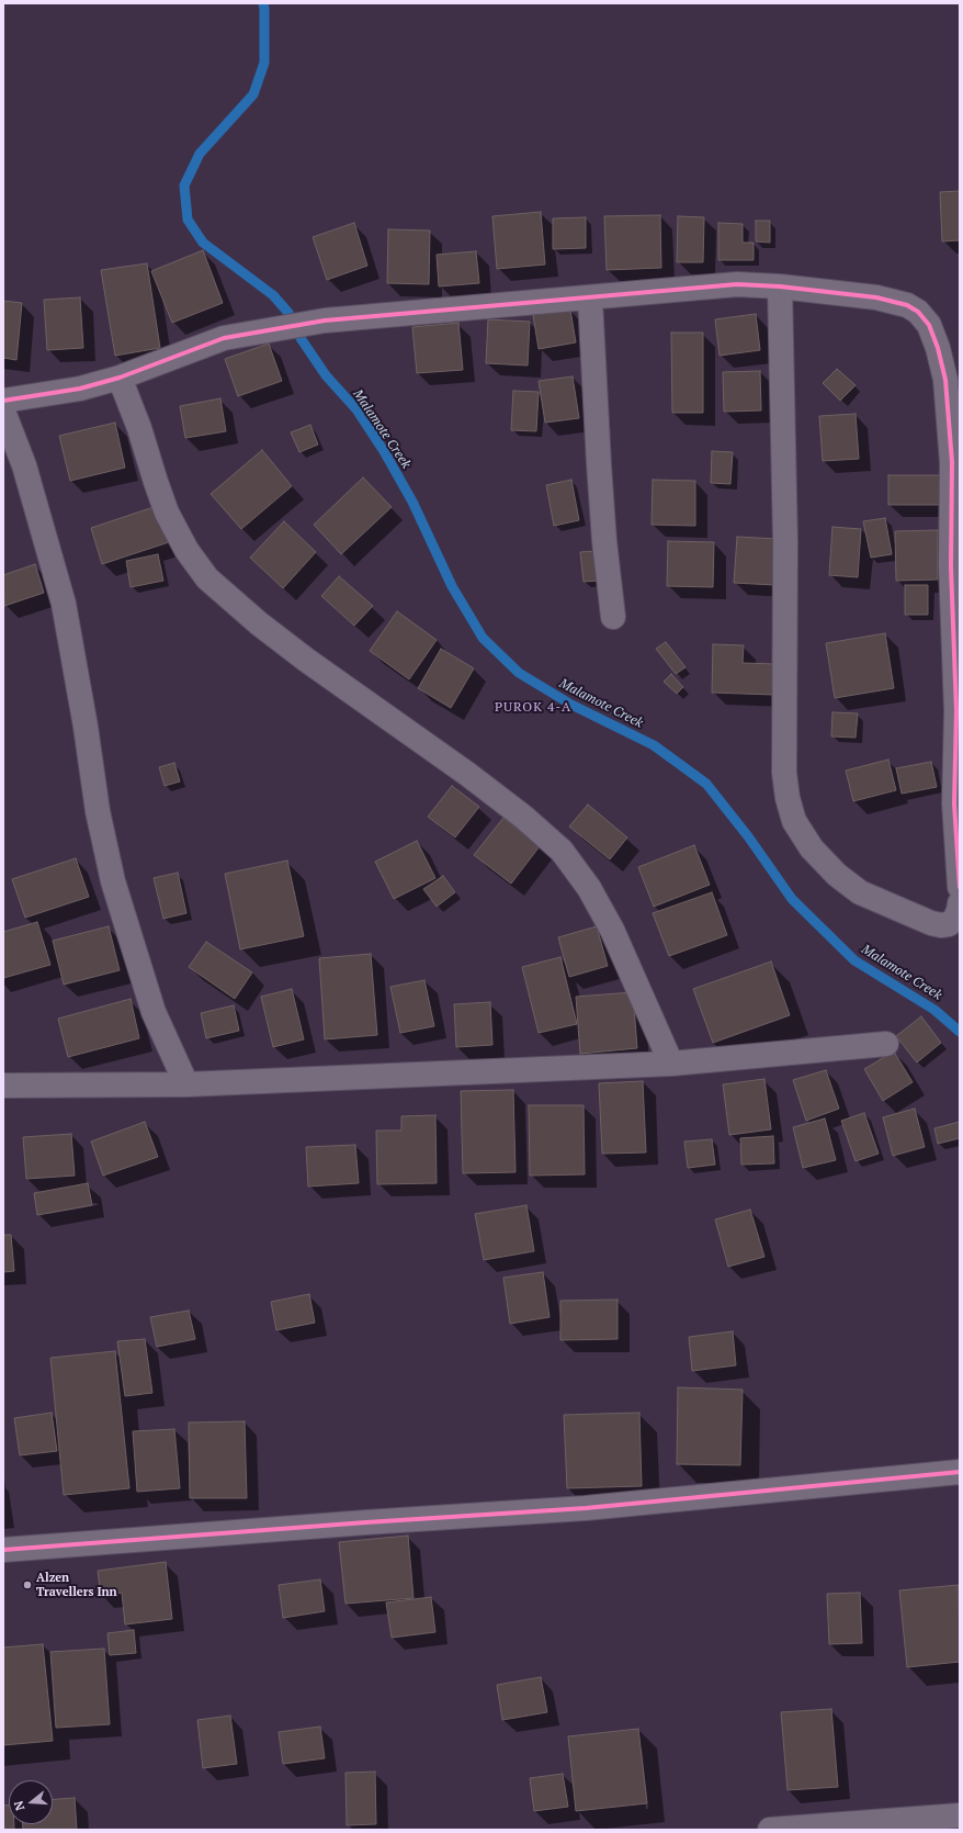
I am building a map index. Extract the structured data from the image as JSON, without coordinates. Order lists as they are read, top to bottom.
{
  "districts": ["PUROK 4-A"],
  "water": ["Malamote Creek"],
  "places": ["Alzen Travellers Inn"],
  "north": "left"
}
